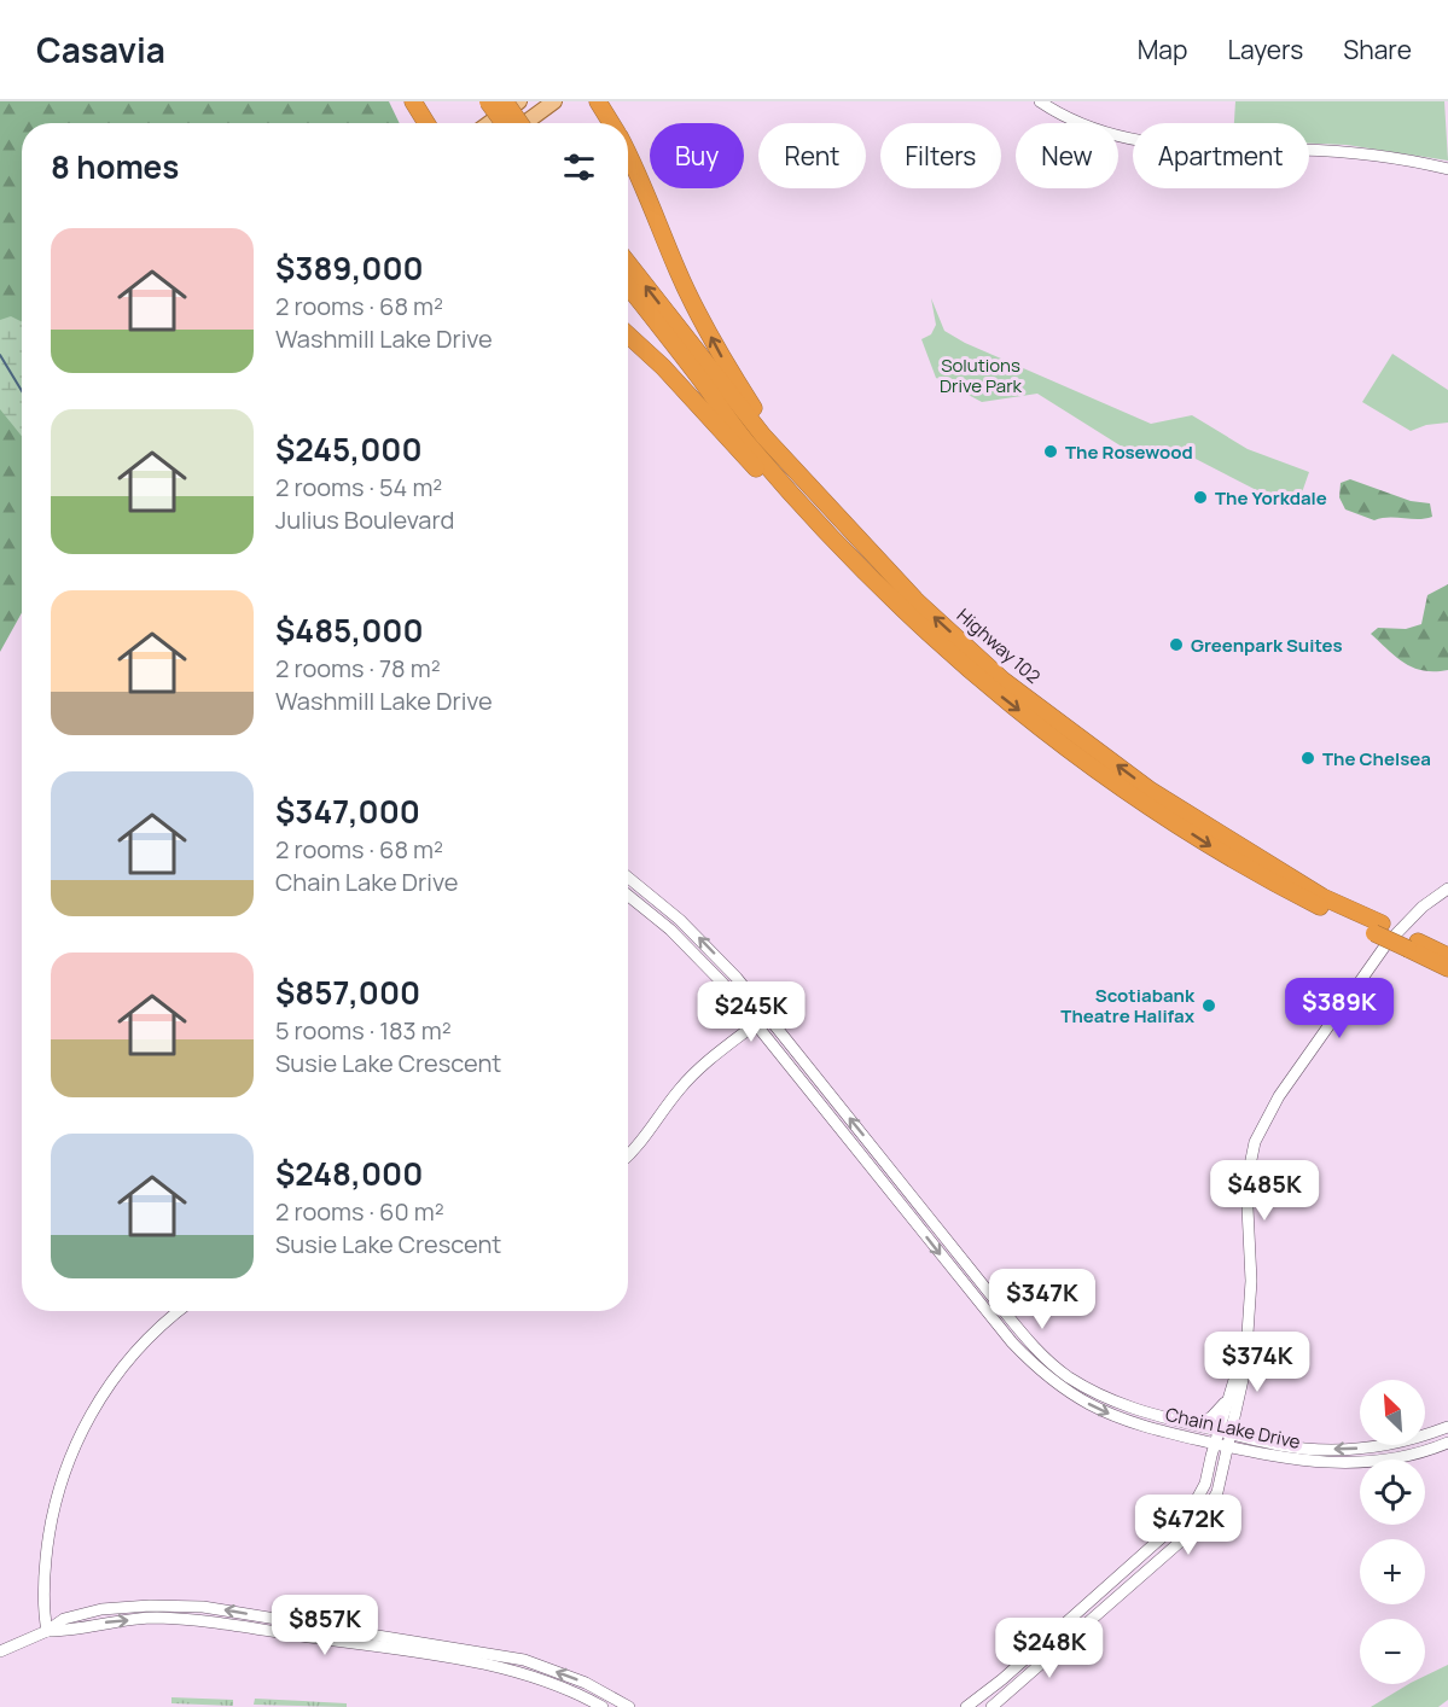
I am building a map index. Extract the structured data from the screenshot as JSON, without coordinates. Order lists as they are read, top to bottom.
{
  "streets": {
    "highway": ["Highway 102"],
    "street": ["Chain Lake Drive"]
  },
  "parks": ["Solutions Drive Park"],
  "places": [
    "The Rosewood",
    "The Yorkdale",
    "Greenpark Suites",
    "The Chelsea",
    "Scotiabank Theatre Halifax"
  ],
  "north": "top left",
  "page": {
    "header": "Casavia",
    "nav": ["Map", "Layers", "Share"],
    "chip": [
      "Buy",
      "Rent",
      "Filters",
      "New",
      "Apartment"
    ],
    "heading": "8 homes",
    "list": [
      {
        "name": "$389,000",
        "note": "2 rooms · 68 m² · Washmill Lake Drive"
      },
      {
        "name": "$245,000",
        "note": "2 rooms · 54 m² · Julius Boulevard"
      },
      {
        "name": "$485,000",
        "note": "2 rooms · 78 m² · Washmill Lake Drive"
      },
      {
        "name": "$347,000",
        "note": "2 rooms · 68 m² · Chain Lake Drive"
      },
      {
        "name": "$857,000",
        "note": "5 rooms · 183 m² · Susie Lake Crescent"
      },
      {
        "name": "$248,000",
        "note": "2 rooms · 60 m² · Susie Lake Crescent"
      }
    ],
    "price": [
      "$389K",
      "$245K",
      "$485K",
      "$347K",
      "$374K",
      "$472K",
      "$857K",
      "$248K"
    ],
    "map_buttons": ["+", "−"]
  }
}
